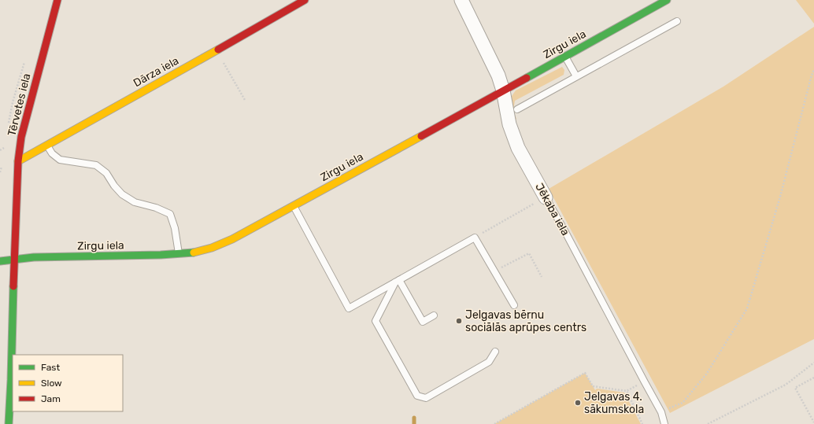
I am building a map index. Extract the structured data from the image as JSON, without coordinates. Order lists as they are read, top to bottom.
{
  "streets": {
    "street": [
      "Zirgu iela",
      "Dārza iela",
      "Tērvetes iela",
      "Jēkaba iela"
    ]
  },
  "crossings": [
    ["Zirgu iela", "Tērvetes iela"],
    ["Zirgu iela", "Jēkaba iela"],
    ["Dārza iela", "Tērvetes iela"]
  ],
  "places": ["Jelgavas bērnu sociālās aprūpes centrs", "Jelgavas 4. sākumskola"],
  "legend": ["Fast", "Slow", "Jam"]
}
